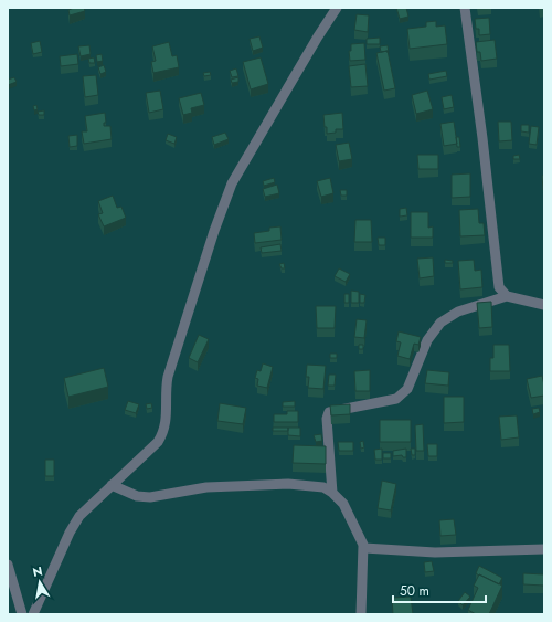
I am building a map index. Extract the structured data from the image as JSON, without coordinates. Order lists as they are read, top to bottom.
{
  "scale_bar": "50 m",
  "north": "top"
}
